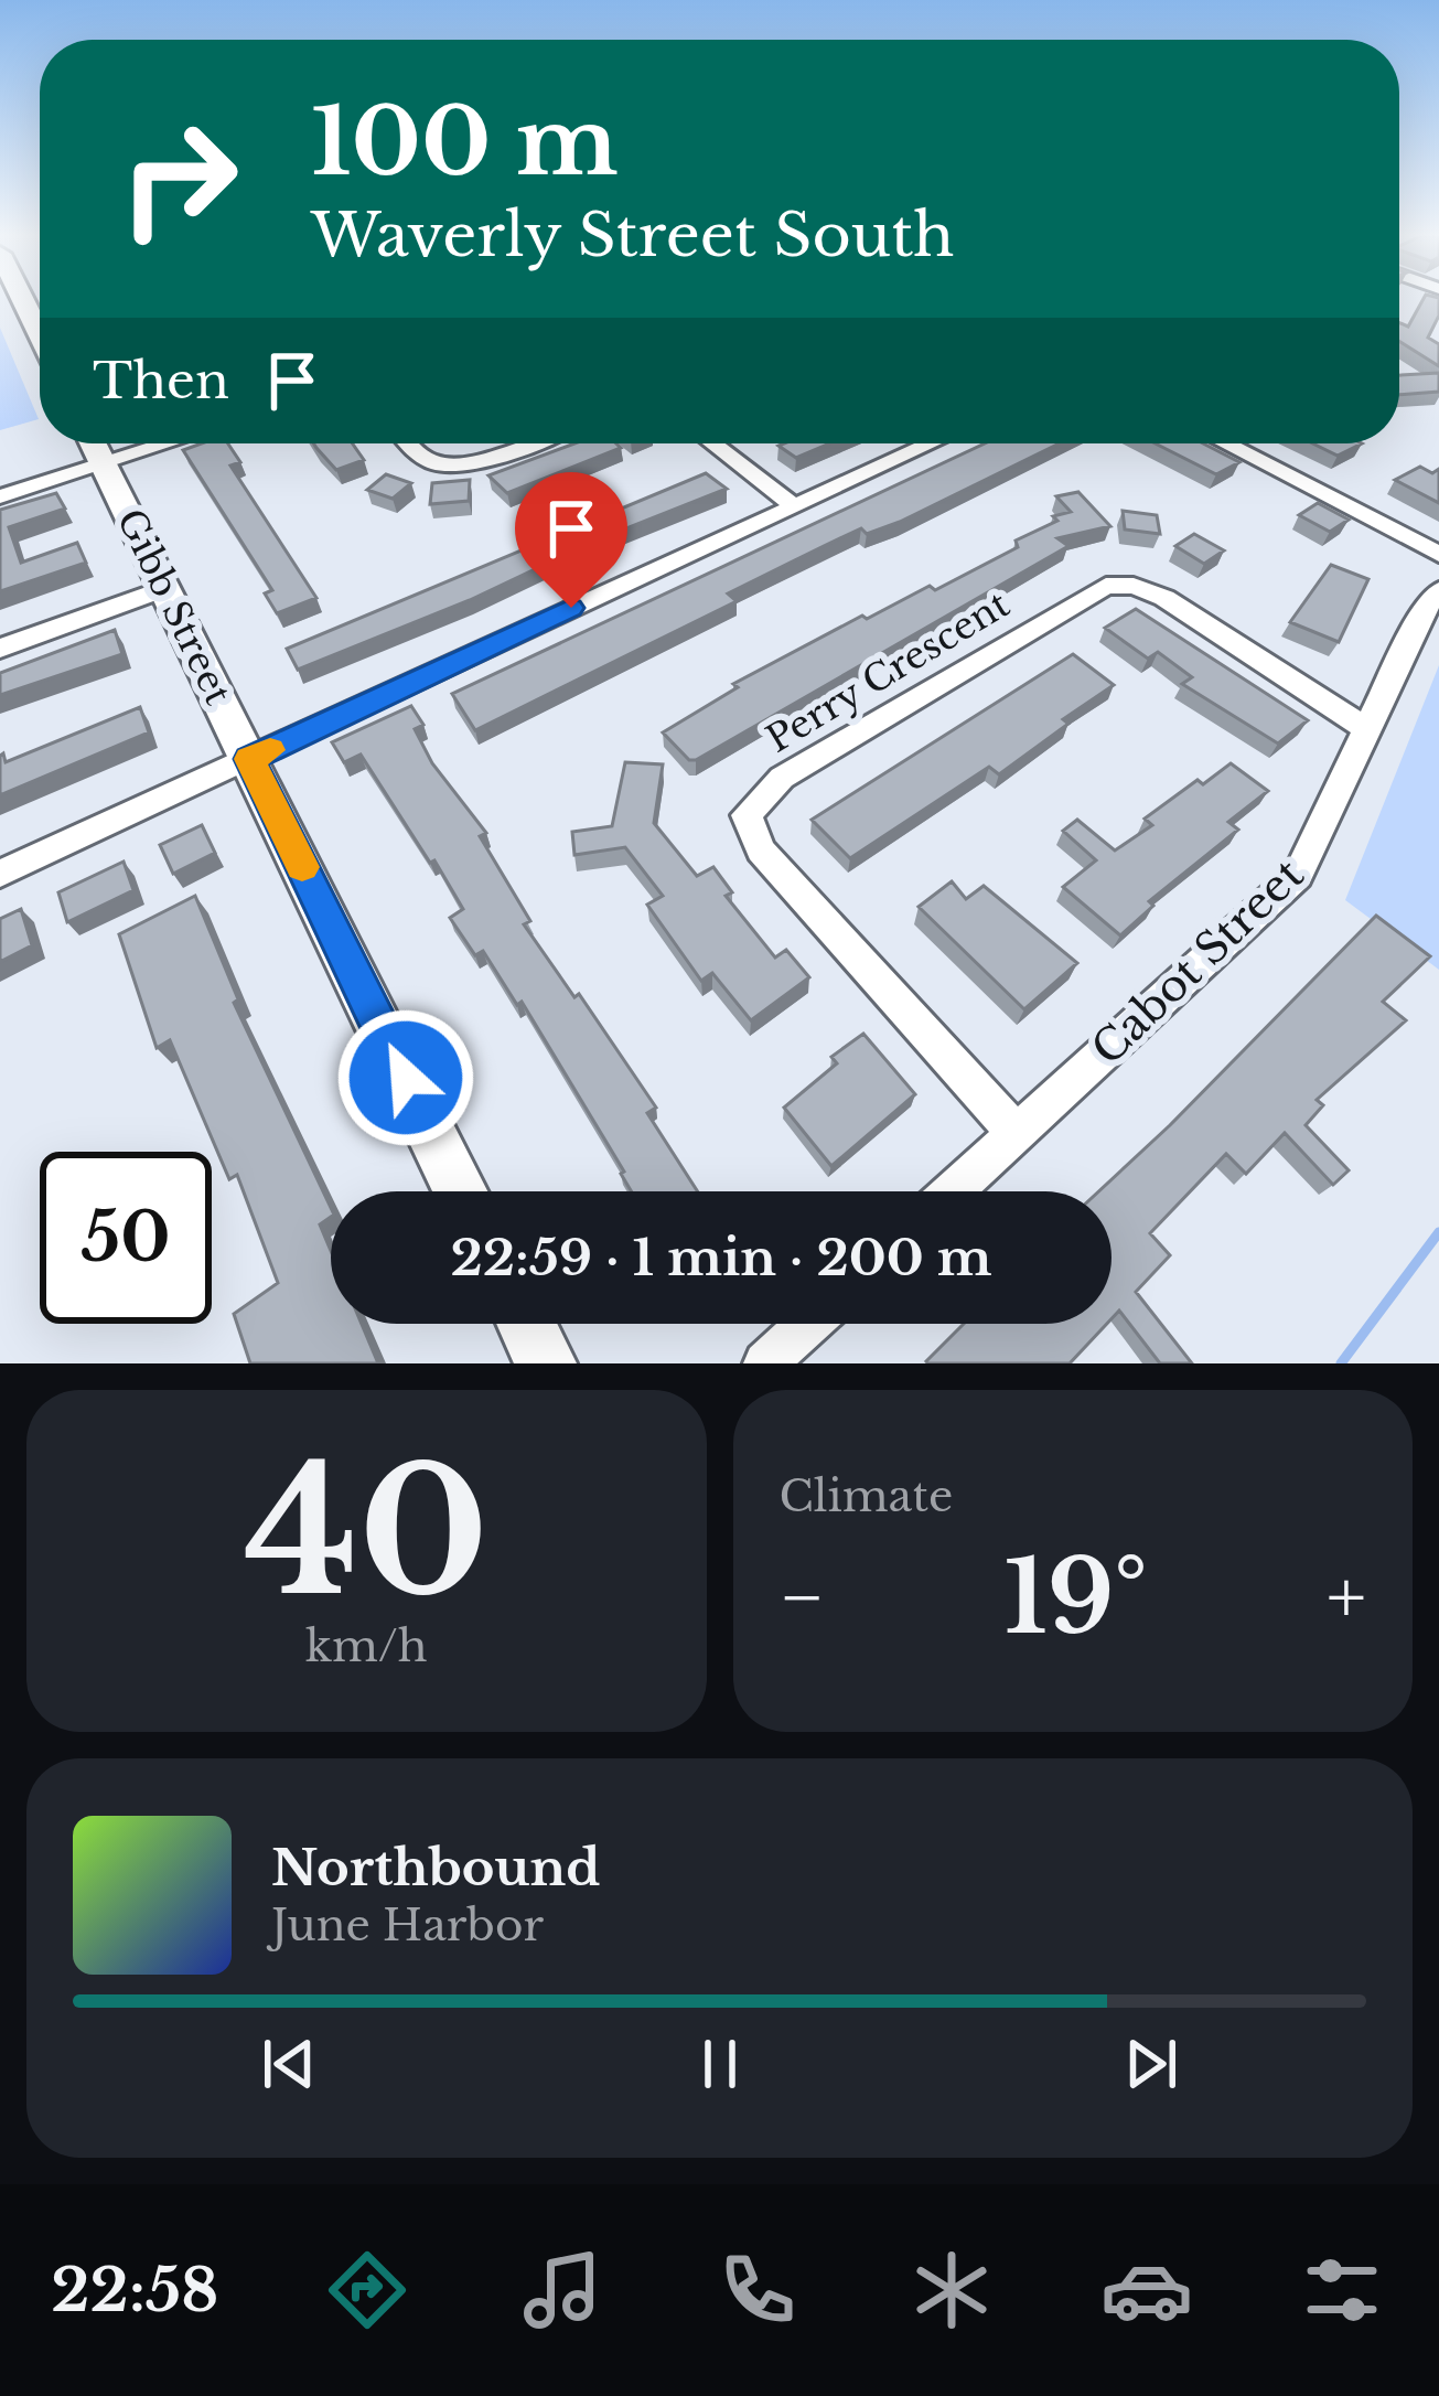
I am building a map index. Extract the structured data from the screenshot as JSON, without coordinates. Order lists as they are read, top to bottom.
{
  "streets": {
    "main road": ["Gibb Street"],
    "street": ["Perry Crescent", "Cabot Street"]
  },
  "crossings": [
    ["Perry Crescent", "Cabot Street"]
  ],
  "page": {
    "turn": ["100 m", "Waverly Street South"],
    "then": "Then",
    "limit": "50",
    "trip": "22:59 · 1 min · 200 m",
    "tile": [
      ["40", "km/h"],
      "Climate"
    ],
    "heat": ["−", "19°", "+"],
    "song": ["Northbound", "June Harbor"],
    "tabs": "22:58"
  }
}
